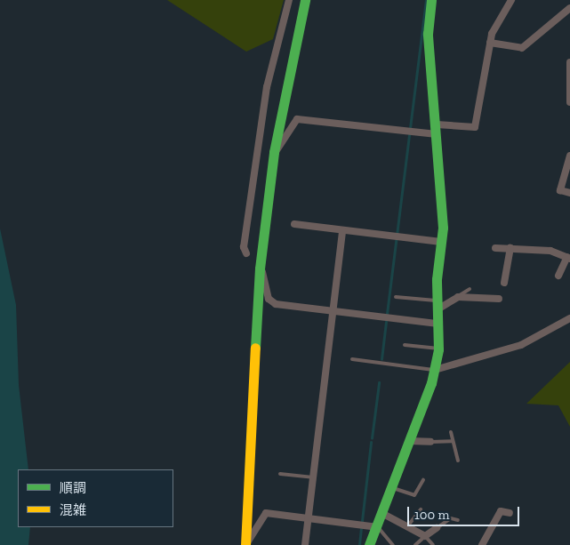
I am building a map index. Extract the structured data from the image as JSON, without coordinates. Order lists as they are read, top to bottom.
{
  "legend": ["順調", "混雑"],
  "scale_bar": "100 m"
}
